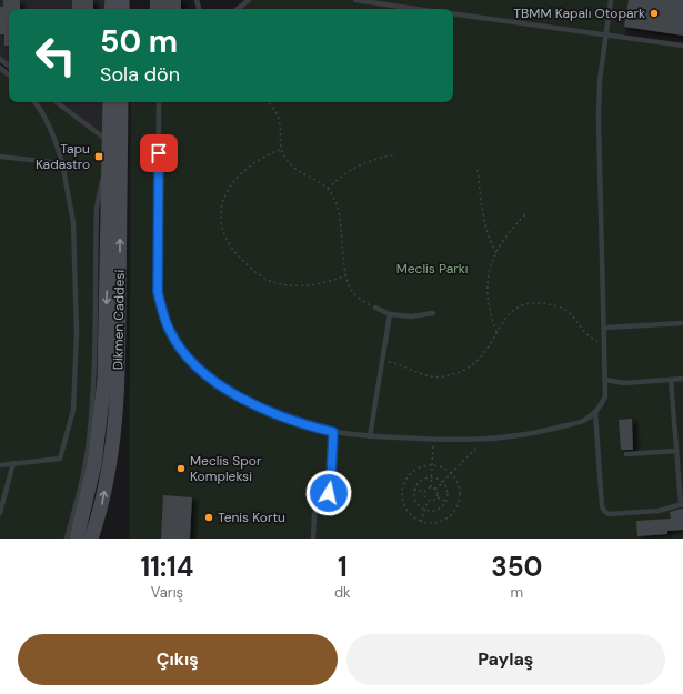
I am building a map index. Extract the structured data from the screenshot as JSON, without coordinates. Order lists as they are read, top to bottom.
{
  "streets": {
    "main road": ["Dikmen Caddesi"]
  },
  "parks": ["Meclis Parkı"],
  "places": {
    "other": ["TBMM Kapalı Otopark", "Meclis Spor Kompleksi", "Tenis Kortu"],
    "transit": ["Tapu Kadastro"]
  },
  "page": {
    "turn": ["50 m", "Sola dön"],
    "eta": [
      "11:14",
      "Varış",
      "1",
      "dk",
      "350",
      "m"
    ],
    "buttons": ["Çıkış", "Paylaş"]
  }
}
